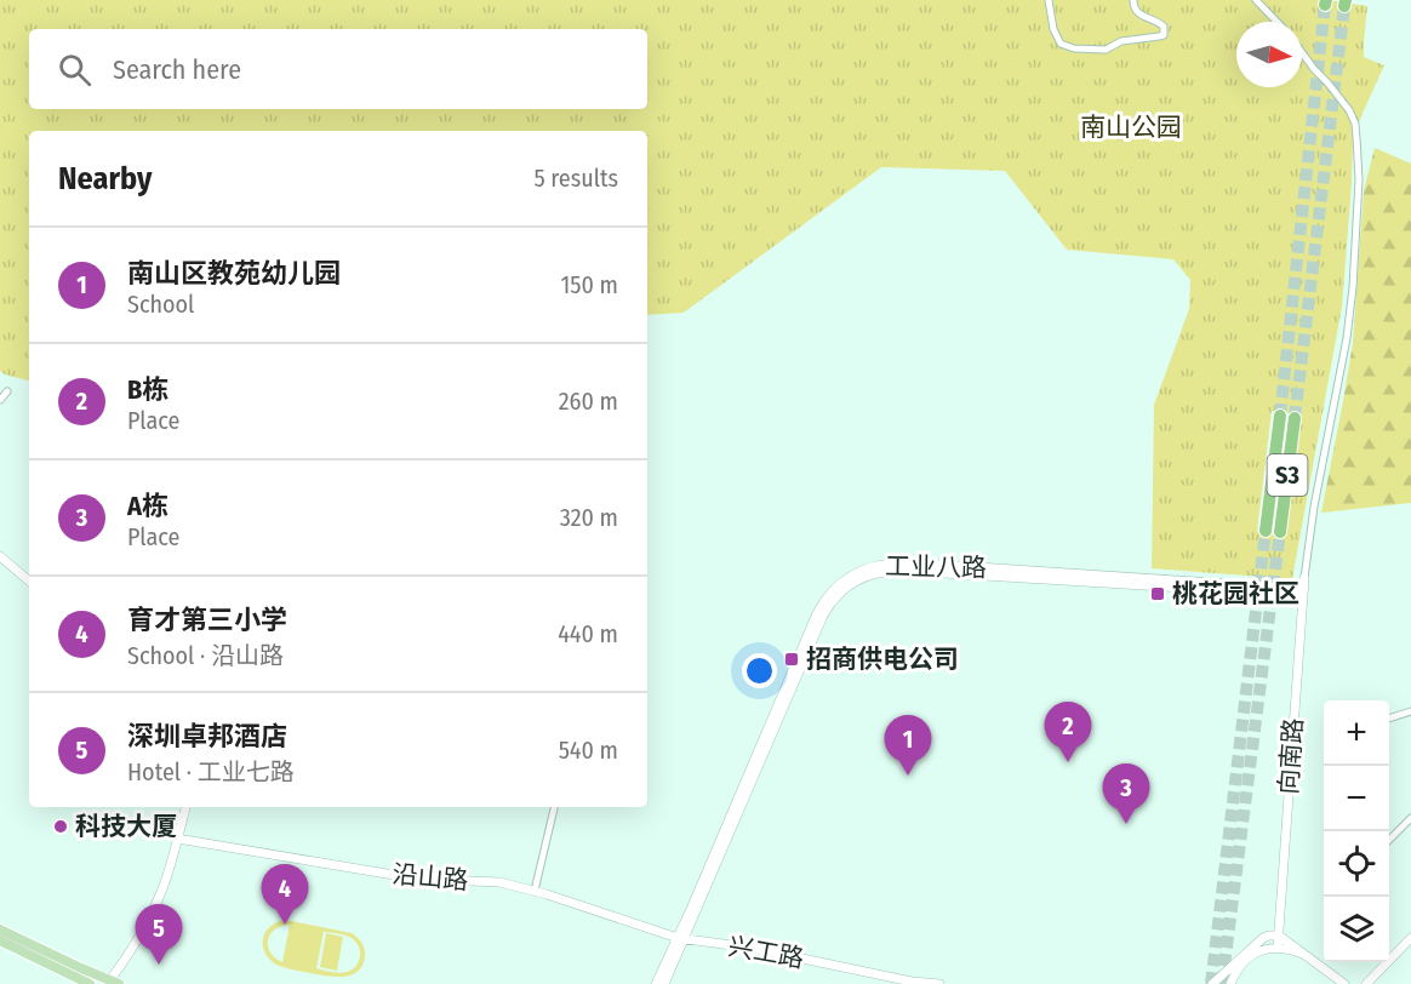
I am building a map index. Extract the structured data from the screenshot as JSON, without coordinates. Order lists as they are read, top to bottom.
{
  "streets": {
    "highway": ["S3"],
    "street": [
      "工业八路",
      "向南路",
      "沿山路",
      "兴工路"
    ]
  },
  "crossings": [
    ["工业八路", "向南路"],
    ["工业八路", "沿山路"],
    ["工业八路", "兴工路"],
    ["沿山路", "兴工路"]
  ],
  "parks": ["南山公园"],
  "places": {
    "transit": ["桃花园社区", "招商供电公司"],
    "other": ["科技大厦"]
  },
  "north": "right",
  "page": {
    "search": "Search here",
    "heading": ["Nearby", "5 results"],
    "list": [
      {
        "mark": "1",
        "name": "南山区教苑幼儿园",
        "note": "School",
        "value": "150 m"
      },
      {
        "mark": "2",
        "name": "B栋",
        "note": "Place",
        "value": "260 m"
      },
      {
        "mark": "3",
        "name": "A栋",
        "note": "Place",
        "value": "320 m"
      },
      {
        "mark": "4",
        "name": "育才第三小学",
        "note": "School · 沿山路",
        "value": "440 m"
      },
      {
        "mark": "5",
        "name": "深圳卓邦酒店",
        "note": "Hotel · 工业七路",
        "value": "540 m"
      }
    ],
    "map_buttons": ["+", "−"],
    "pins": [
      "2",
      "1",
      "3",
      "4",
      "5"
    ]
  }
}
